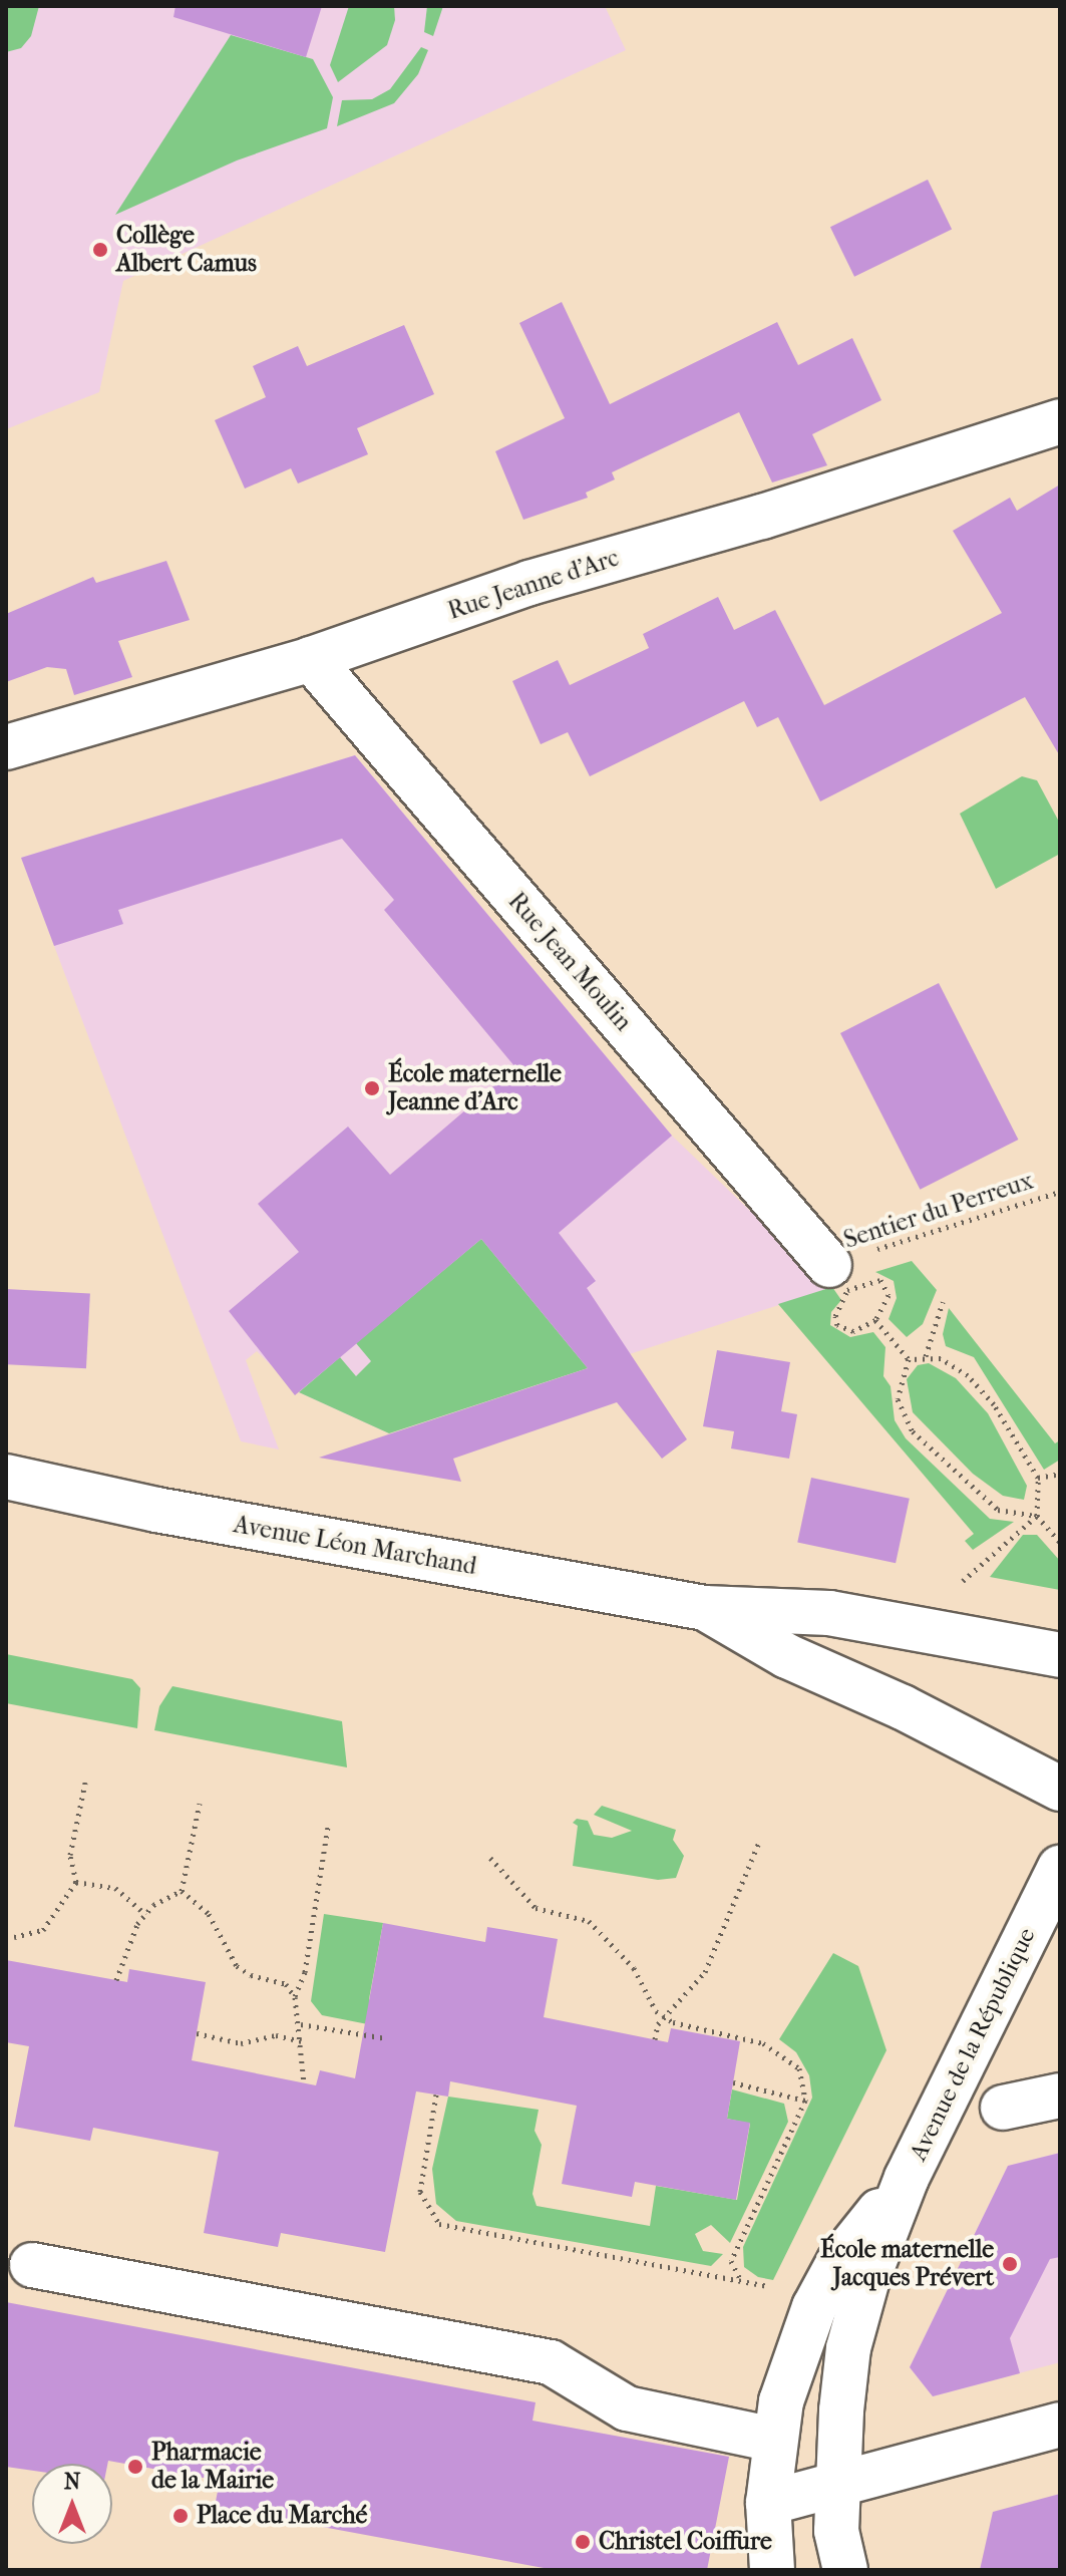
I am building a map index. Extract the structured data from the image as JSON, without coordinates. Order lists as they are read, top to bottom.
{
  "streets": {
    "main road": [
      "Rue Jeanne d'Arc",
      "Rue Jean Moulin",
      "Avenue Léon Marchand",
      "Avenue de la République"
    ],
    "path": ["Sentier du Perreux"]
  },
  "crossings": [
    ["Rue Jeanne d'Arc", "Rue Jean Moulin"],
    ["Rue Jean Moulin", "Sentier du Perreux"]
  ],
  "places": [
    "Collège Albert Camus",
    "École maternelle Jeanne d'Arc",
    "École maternelle Jacques Prévert",
    "Pharmacie de la Mairie",
    "Place du Marché",
    "Christel Coiffure"
  ],
  "north": "top"
}
